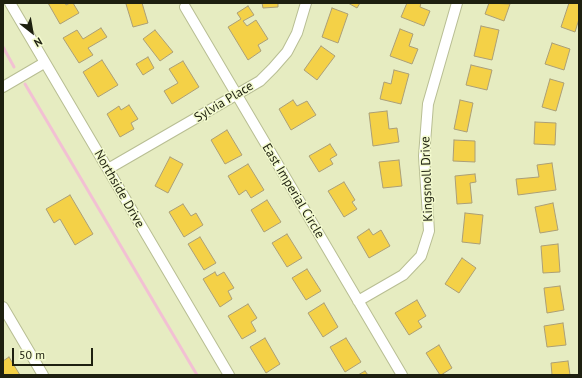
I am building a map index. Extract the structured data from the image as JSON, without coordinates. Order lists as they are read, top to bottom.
{
  "streets": {
    "street": [
      "Sylvia Place",
      "Kingsnoll Drive",
      "Northside Drive",
      "East Imperial Circle"
    ]
  },
  "crossings": [
    ["Sylvia Place", "Northside Drive"],
    ["Sylvia Place", "East Imperial Circle"],
    ["Kingsnoll Drive", "East Imperial Circle"]
  ],
  "scale_bar": "50 m",
  "north": "bottom right"
}
